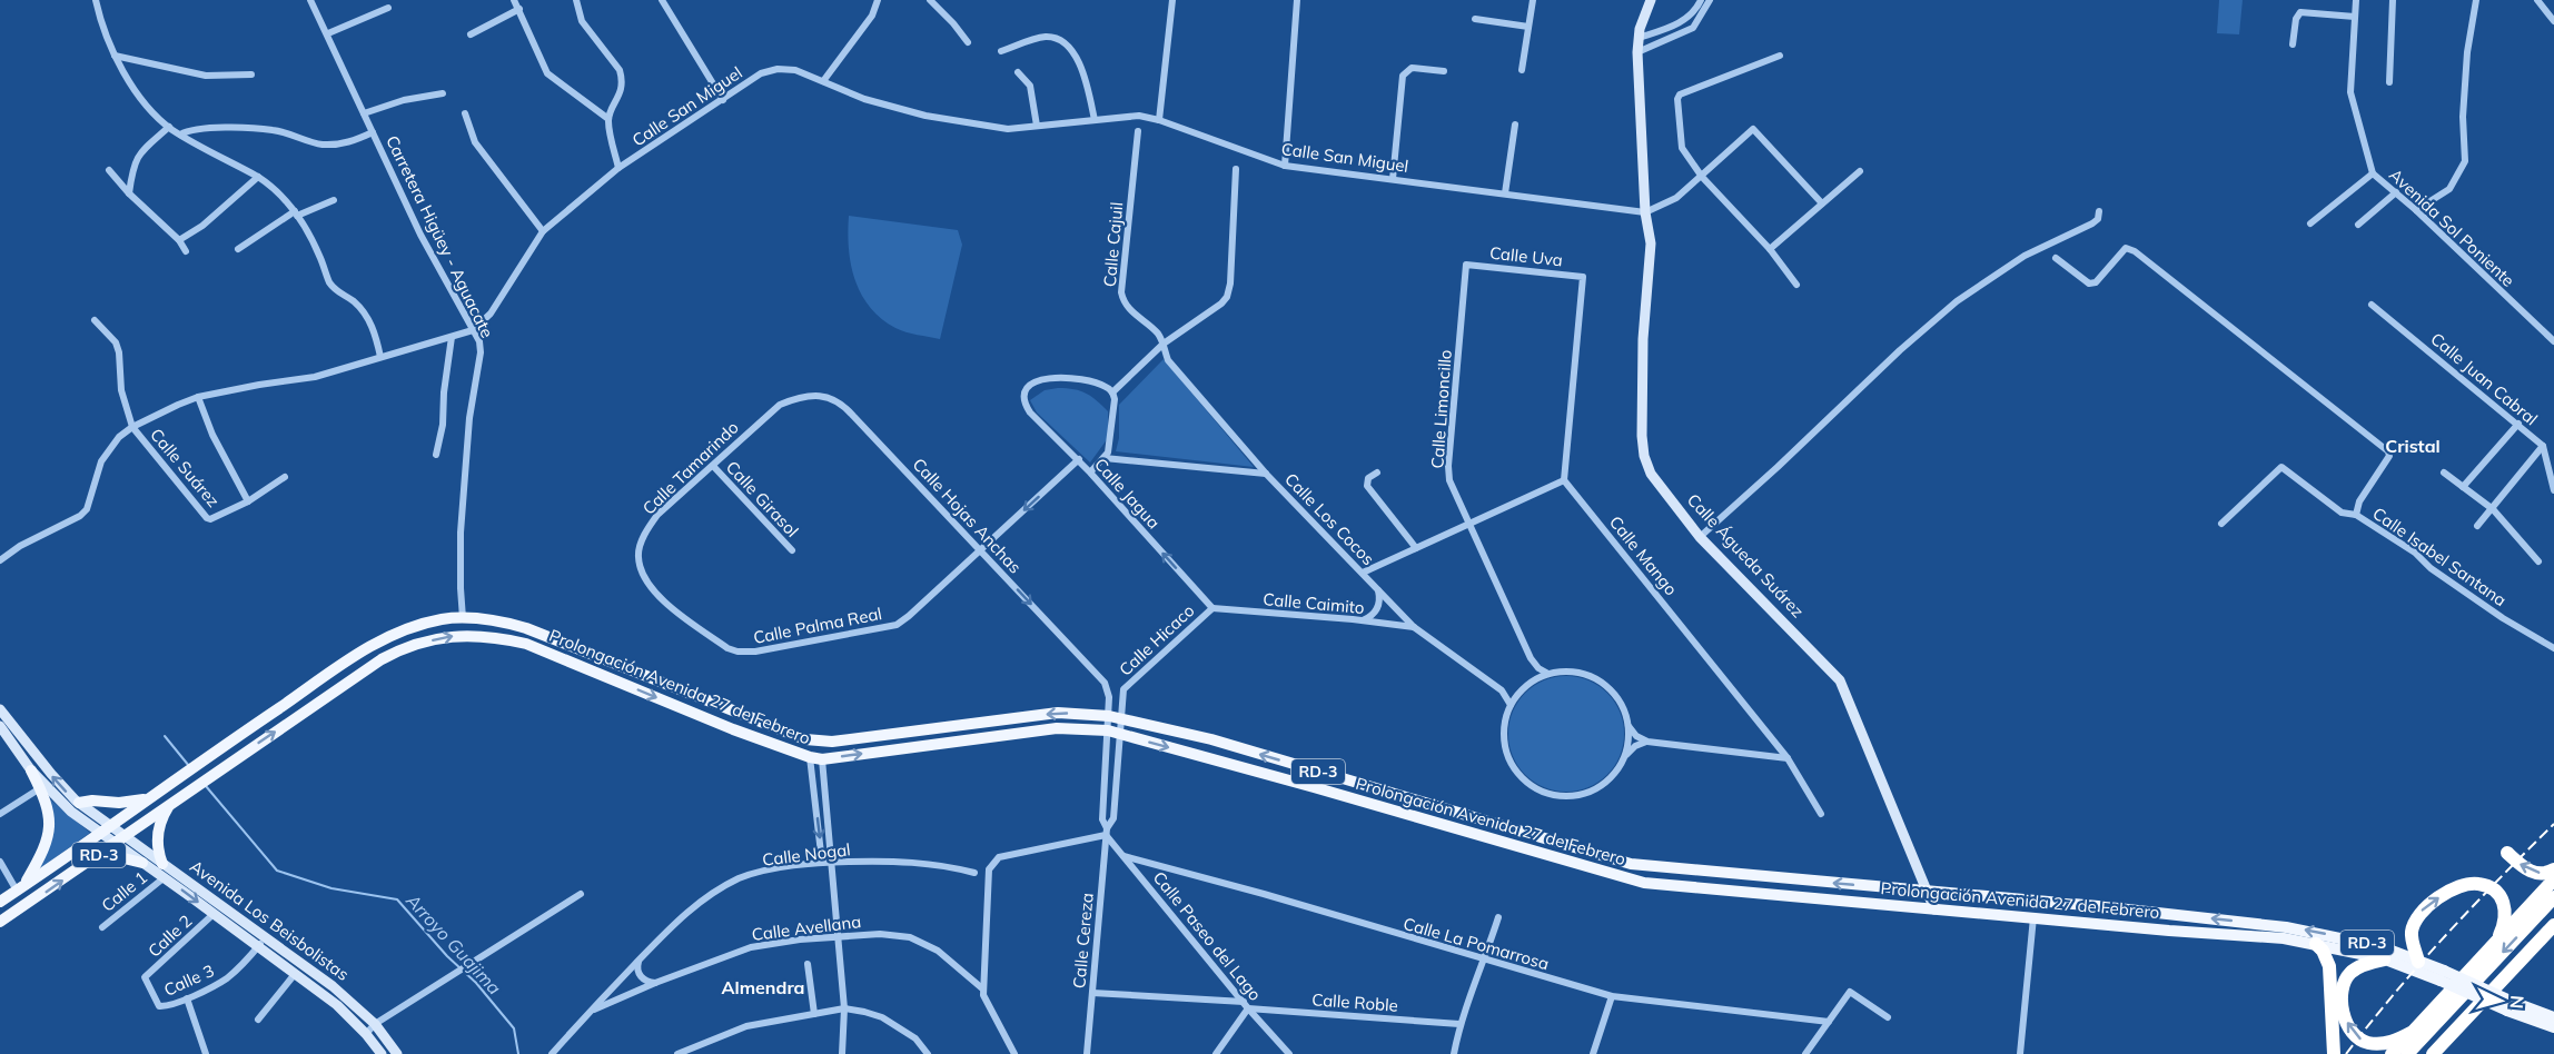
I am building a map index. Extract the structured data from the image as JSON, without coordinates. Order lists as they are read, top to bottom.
{
  "streets": {
    "main road": [
      "Calle Águeda Suárez",
      "Prolongación Avenida 27 de Febrero",
      "RD-3",
      "Avenida Los Beisbolistas"
    ],
    "street": [
      "Calle San Miguel",
      "Avenida Sol Poniente",
      "Carretera Higüey - Aguacate",
      "Calle Cajuil",
      "Calle Uva",
      "Calle Juan Cabral",
      "Calle Limoncillo",
      "Calle Suárez",
      "Calle Tamarindo",
      "Calle Jagua",
      "Calle Girasol",
      "Calle Hojas Anchas",
      "Calle Los Cocos",
      "Calle Mango",
      "Calle Isabel Santana",
      "Calle Caimito",
      "Calle Palma Real",
      "Calle Hicaco",
      "Calle Nogal",
      "Calle 1",
      "Calle Avellana",
      "Calle 2",
      "Calle Paseo del Lago",
      "Calle Cereza",
      "Calle La Pomarrosa",
      "Calle 3",
      "Calle Roble"
    ]
  },
  "crossings": [
    ["Calle San Miguel", "Carretera Higüey - Aguacate"],
    ["Calle San Miguel", "Calle Suárez"],
    ["Calle San Miguel", "Calle Águeda Suárez"],
    ["Carretera Higüey - Aguacate", "Prolongación Avenida 27 de Febrero"],
    ["Calle Cajuil", "Calle Los Cocos"],
    ["Calle Uva", "Calle Limoncillo"],
    ["Calle Uva", "Calle Mango"],
    ["Calle Limoncillo", "Calle Los Cocos"],
    ["Calle Tamarindo", "Calle Girasol"],
    ["Calle Tamarindo", "Calle Hojas Anchas"],
    ["Calle Tamarindo", "Calle Palma Real"],
    ["Calle Jagua", "Calle Caimito"],
    ["Calle Jagua", "Calle Palma Real"],
    ["Calle Jagua", "Calle Hicaco"],
    ["Calle Hojas Anchas", "Calle Palma Real"],
    ["Calle Los Cocos", "Calle Caimito"],
    ["Calle Águeda Suárez", "Prolongación Avenida 27 de Febrero"],
    ["Calle Caimito", "Calle Hicaco"],
    ["Calle Hicaco", "Prolongación Avenida 27 de Febrero"],
    ["Calle Hicaco", "Calle Cereza"],
    ["Prolongación Avenida 27 de Febrero", "Avenida Los Beisbolistas"],
    ["Prolongación Avenida 27 de Febrero", "Calle Cereza"],
    ["Calle Nogal", "Calle Avellana"],
    ["Calle 1", "Avenida Los Beisbolistas"],
    ["Avenida Los Beisbolistas", "Calle 2"],
    ["Avenida Los Beisbolistas", "Calle 3"],
    ["Calle 2", "Calle 3"],
    ["Calle Paseo del Lago", "Calle Cereza"],
    ["Calle Paseo del Lago", "Calle La Pomarrosa"],
    ["Calle Paseo del Lago", "Calle Roble"],
    ["Calle Cereza", "Calle Roble"]
  ],
  "one_way": ["Calle Jagua", "Calle Hojas Anchas"],
  "districts": ["Cristal", "Almendra"],
  "water": ["Arroyo Guajima"],
  "north": "right"
}
